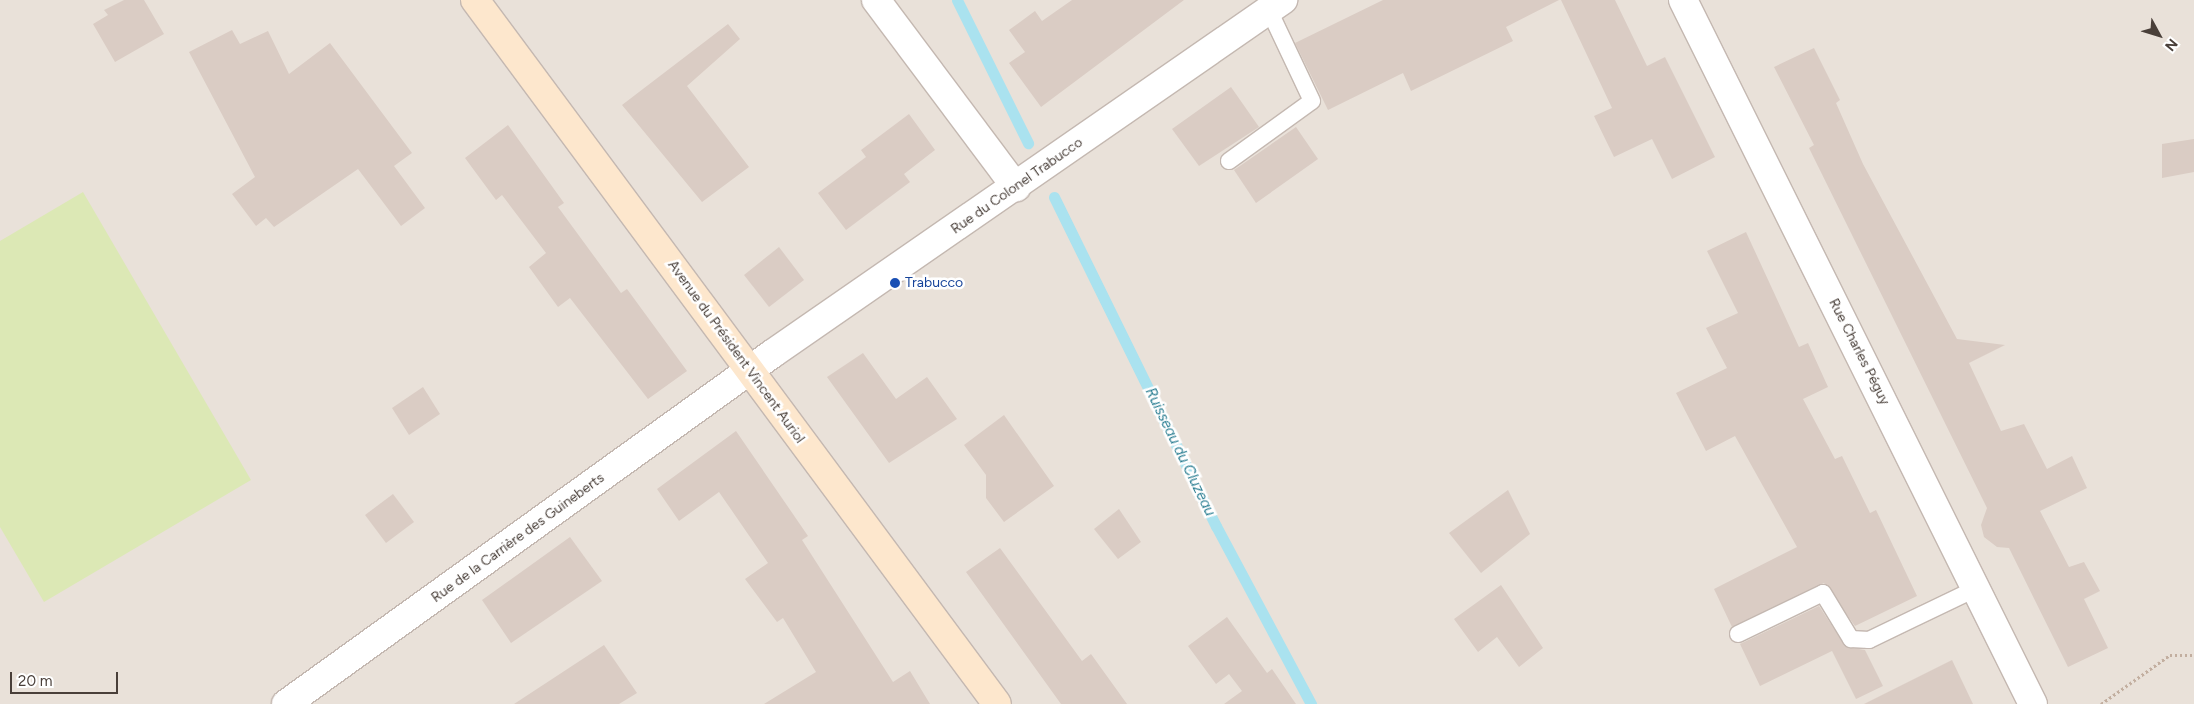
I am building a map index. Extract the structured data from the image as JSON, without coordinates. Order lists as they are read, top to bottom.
{
  "streets": {
    "main road": ["Avenue du Président Vincent Auriol"],
    "street": ["Rue du Colonel Trabucco", "Rue Charles Péguy", "Rue de la Carrière des Guineberts"]
  },
  "crossings": [
    ["Rue du Colonel Trabucco", "Avenue du Président Vincent Auriol"],
    ["Rue du Colonel Trabucco", "Rue de la Carrière des Guineberts"],
    ["Avenue du Président Vincent Auriol", "Rue de la Carrière des Guineberts"]
  ],
  "water": ["Ruisseau du Cluzeau"],
  "places": ["Trabucco"],
  "scale_bar": "20 m",
  "north": "bottom right"
}
